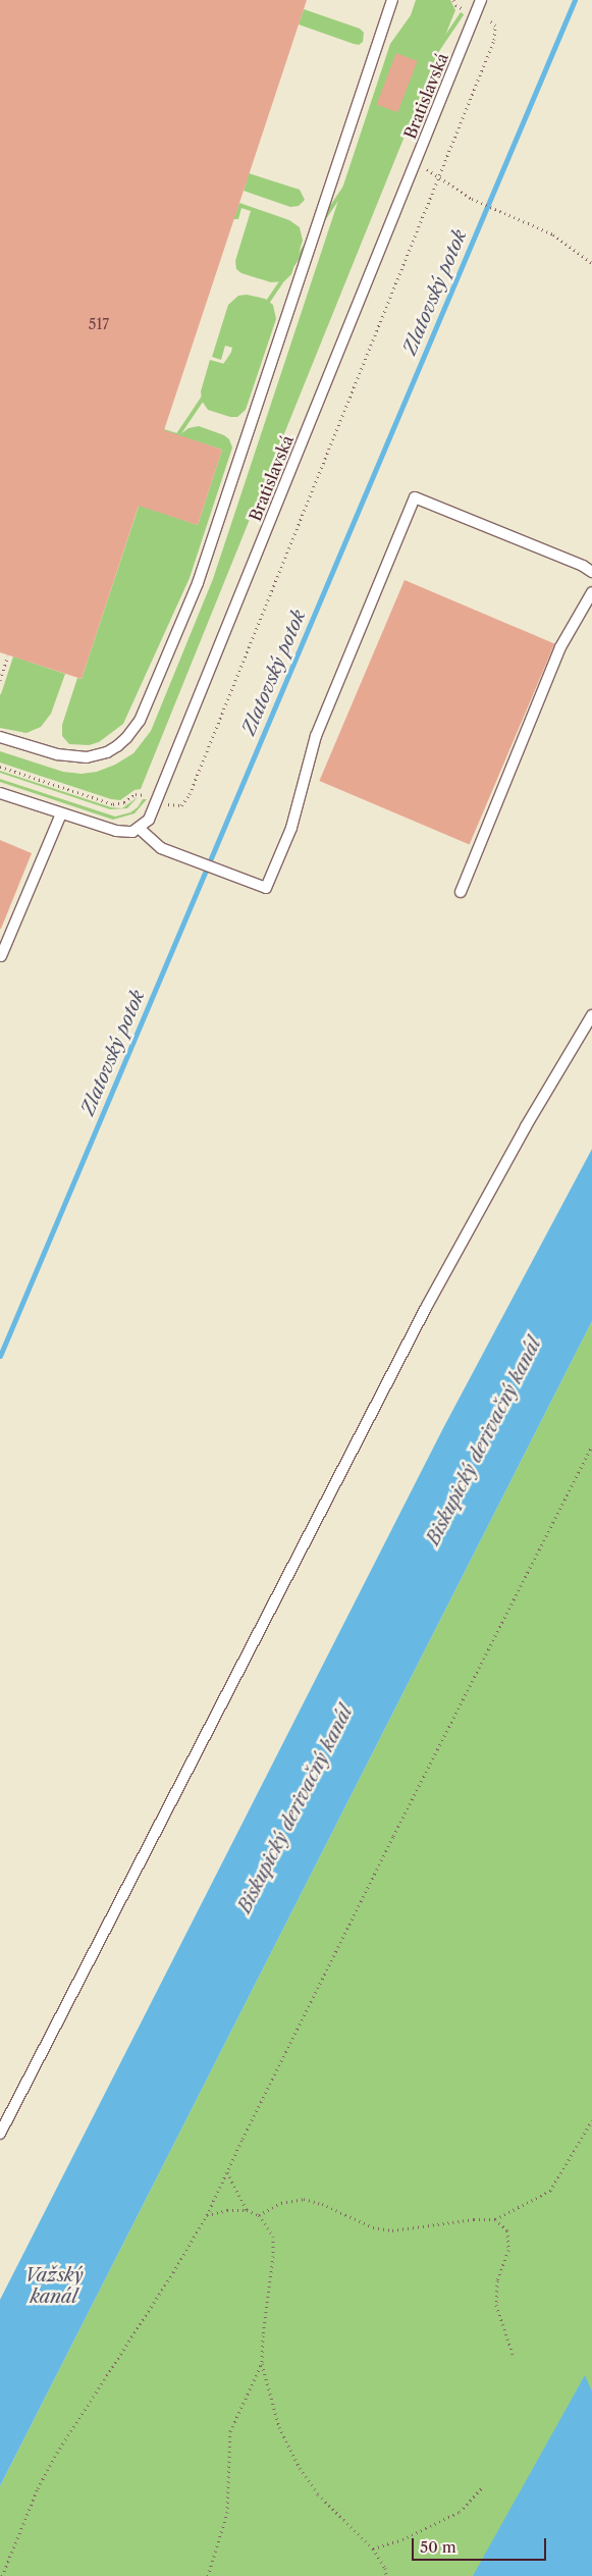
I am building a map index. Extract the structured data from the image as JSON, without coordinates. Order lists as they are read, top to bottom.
{
  "streets": {
    "lane": ["Bratislavská"]
  },
  "water": ["Zlatovský potok", "Biskupický derivačný kanál", "Važský kanál"],
  "house_numbers": ["517"],
  "scale_bar": "50 m"
}
